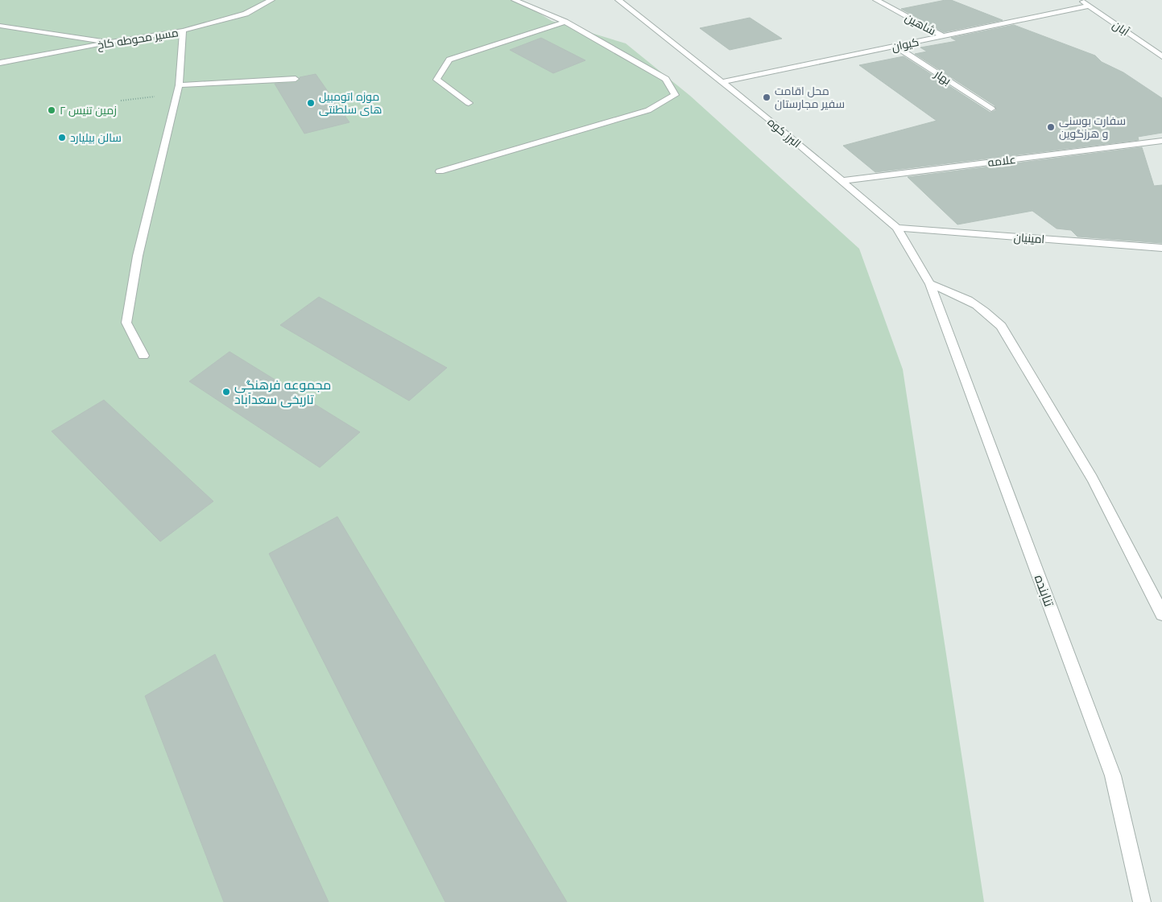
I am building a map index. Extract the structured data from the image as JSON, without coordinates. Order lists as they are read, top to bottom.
{
  "streets": {
    "street": [
      "شاهین",
      "آبان",
      "مسیر محوطه کاخ",
      "کیوان",
      "بهار",
      "البرز کوه",
      "علامه",
      "امینیان",
      "تنابنده"
    ]
  },
  "crossings": [
    ["شاهین", "کیوان"],
    ["آبان", "کیوان"],
    ["کیوان", "بهار"],
    ["کیوان", "البرز کوه"],
    ["البرز کوه", "علامه"],
    ["البرز کوه", "امینیان"],
    ["البرز کوه", "تنابنده"]
  ],
  "places": [
    "محل اقامت سفیر مجارستان",
    "موزه اتومبیل های سلطنتی",
    "زمین تنیس ۲",
    "سفارت بوسنی و هرزگوین",
    "سالن بیلیارد",
    "مجموعه فرهنگی تاریخی سعدآباد"
  ]
}
